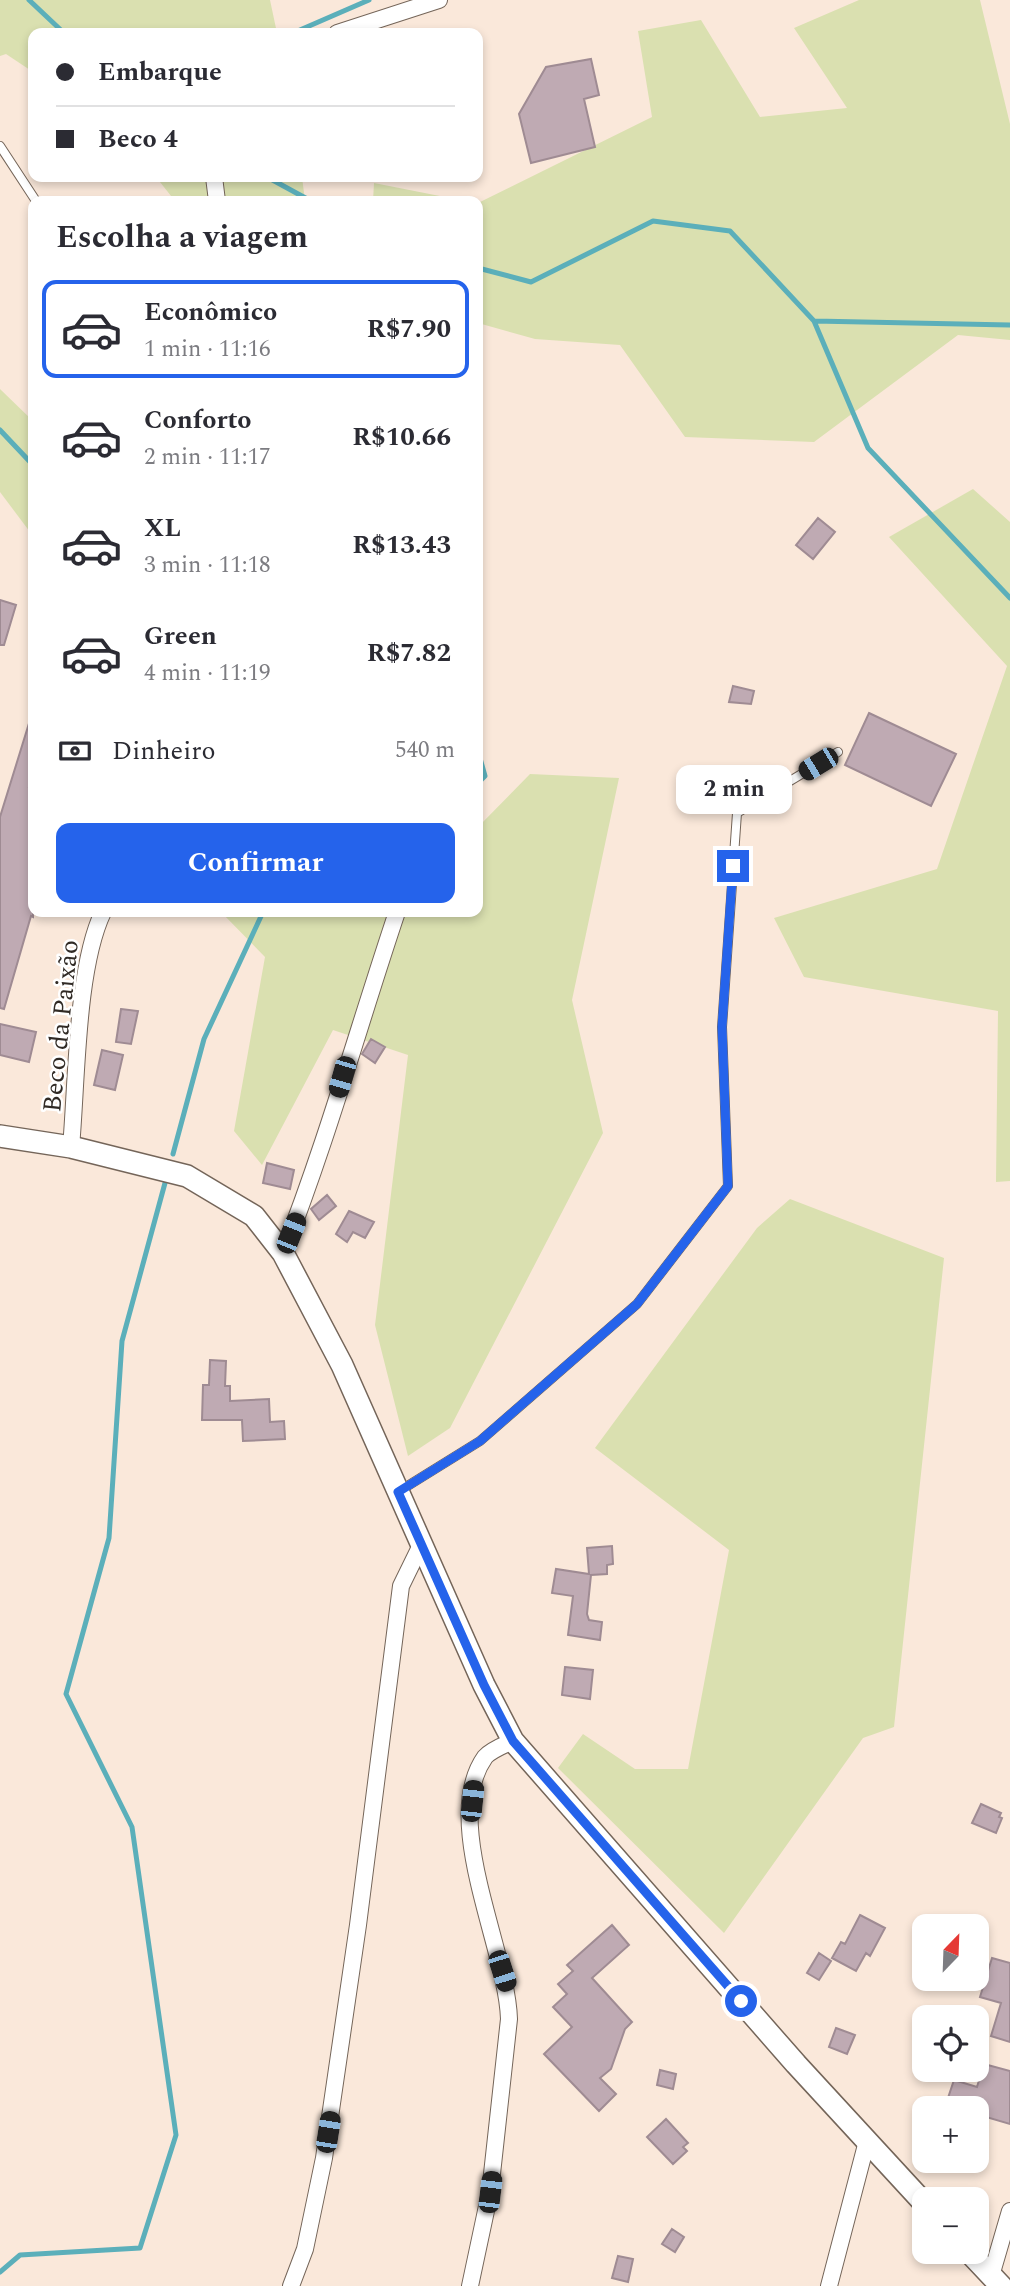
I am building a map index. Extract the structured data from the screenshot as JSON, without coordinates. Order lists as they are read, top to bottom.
{
  "streets": {
    "street": ["Beco da Paixão"]
  },
  "north": "top right",
  "page": {
    "banner": ["Embarque", "Beco 4"],
    "heading": "Escolha a viagem",
    "list": [
      {
        "name": "Econômico",
        "note": "1 min · 11:16",
        "value": "R$7.90"
      },
      {
        "name": "Conforto",
        "note": "2 min · 11:17",
        "value": "R$10.66"
      },
      {
        "name": "XL",
        "note": "3 min · 11:18",
        "value": "R$13.43"
      },
      {
        "name": "Green",
        "note": "4 min · 11:19",
        "value": "R$7.82"
      }
    ],
    "pay": ["Dinheiro", "540 m"],
    "bubble": "2 min",
    "buttons": "Confirmar",
    "map_buttons": ["+", "−"]
  }
}
